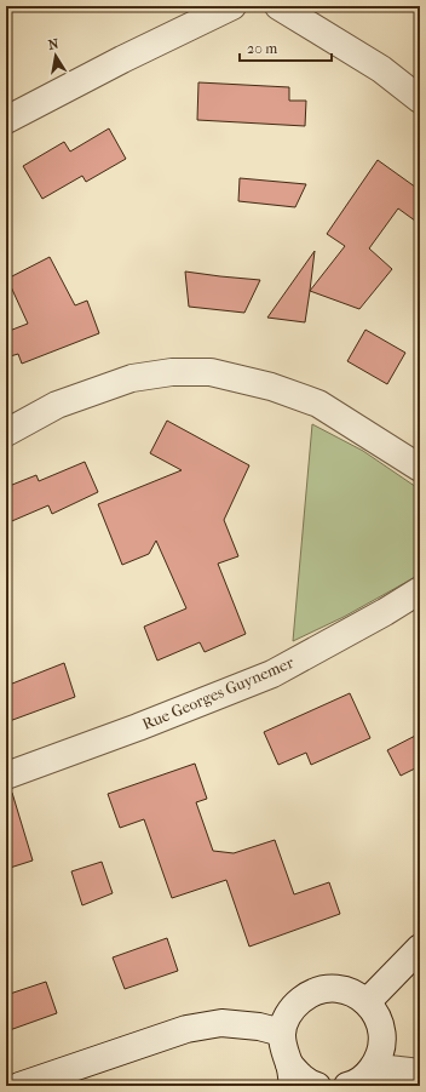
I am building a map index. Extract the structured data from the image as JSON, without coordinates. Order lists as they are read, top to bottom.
{
  "streets": {
    "street": ["Rue Georges Guynemer"]
  },
  "scale_bar": "20 m",
  "north": "top"
}
